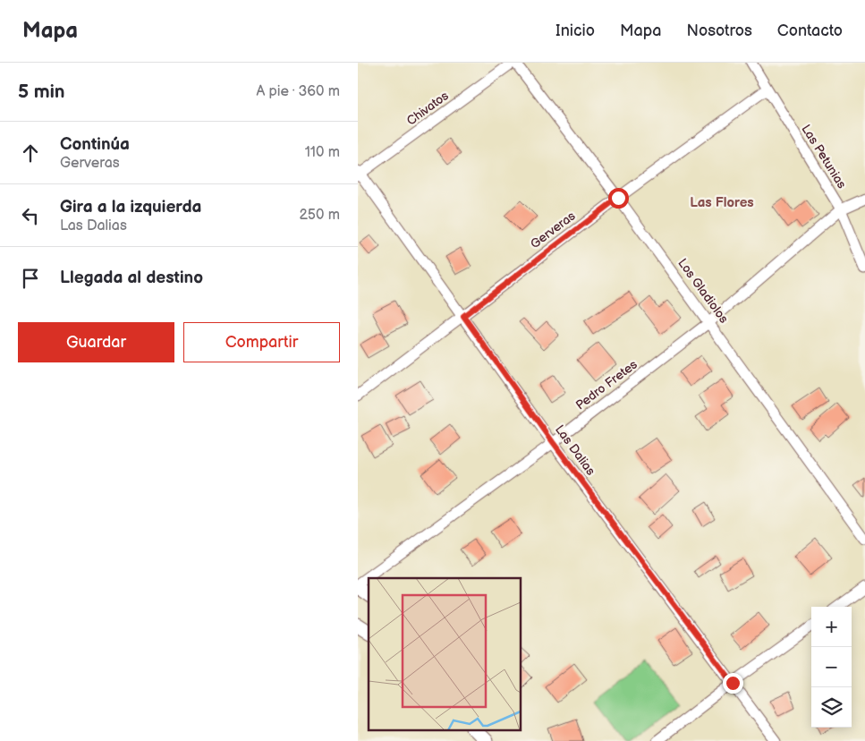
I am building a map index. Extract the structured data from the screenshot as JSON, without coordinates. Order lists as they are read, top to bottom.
{
  "streets": {
    "street": [
      "Chivatos",
      "Las Petunias",
      "Gerveras",
      "Los Gladiolos",
      "Pedro Fretes",
      "Las Dalias"
    ]
  },
  "crossings": [
    ["Chivatos", "Los Gladiolos"],
    ["Chivatos", "Las Dalias"],
    ["Las Petunias", "Gerveras"],
    ["Las Petunias", "Pedro Fretes"],
    ["Gerveras", "Los Gladiolos"],
    ["Gerveras", "Las Dalias"],
    ["Los Gladiolos", "Pedro Fretes"],
    ["Pedro Fretes", "Las Dalias"]
  ],
  "districts": ["Las Flores"],
  "page": {
    "header": "Mapa",
    "nav": [
      "Inicio",
      "Mapa",
      "Nosotros",
      "Contacto"
    ],
    "heading": ["5 min", "A pie · 360 m"],
    "list": [
      ["Continúa", "Gerveras", "110 m"],
      ["Gira a la izquierda", "Las Dalias", "250 m"],
      "Llegada al destino"
    ],
    "buttons": ["Guardar", "Compartir"],
    "map_buttons": ["+", "−"]
  }
}
